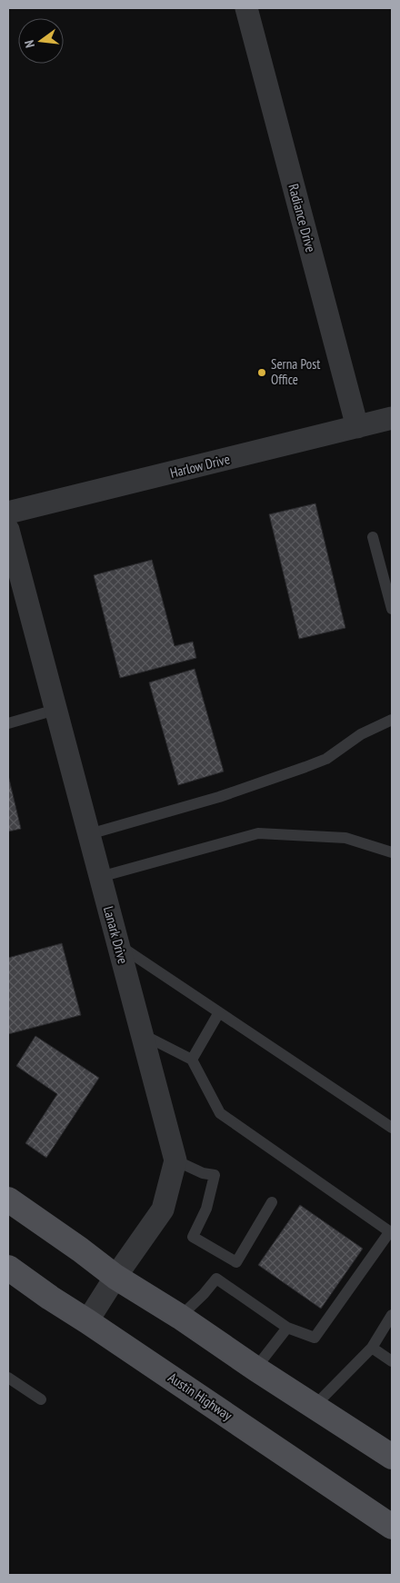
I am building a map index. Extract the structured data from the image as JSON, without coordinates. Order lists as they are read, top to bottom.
{
  "streets": {
    "main road": ["Austin Highway"],
    "street": ["Radiance Drive", "Harlow Drive", "Lanark Drive"]
  },
  "crossings": [
    ["Radiance Drive", "Harlow Drive"],
    ["Lanark Drive", "Austin Highway"]
  ],
  "places": ["Serna Post Office"],
  "north": "left"
}
